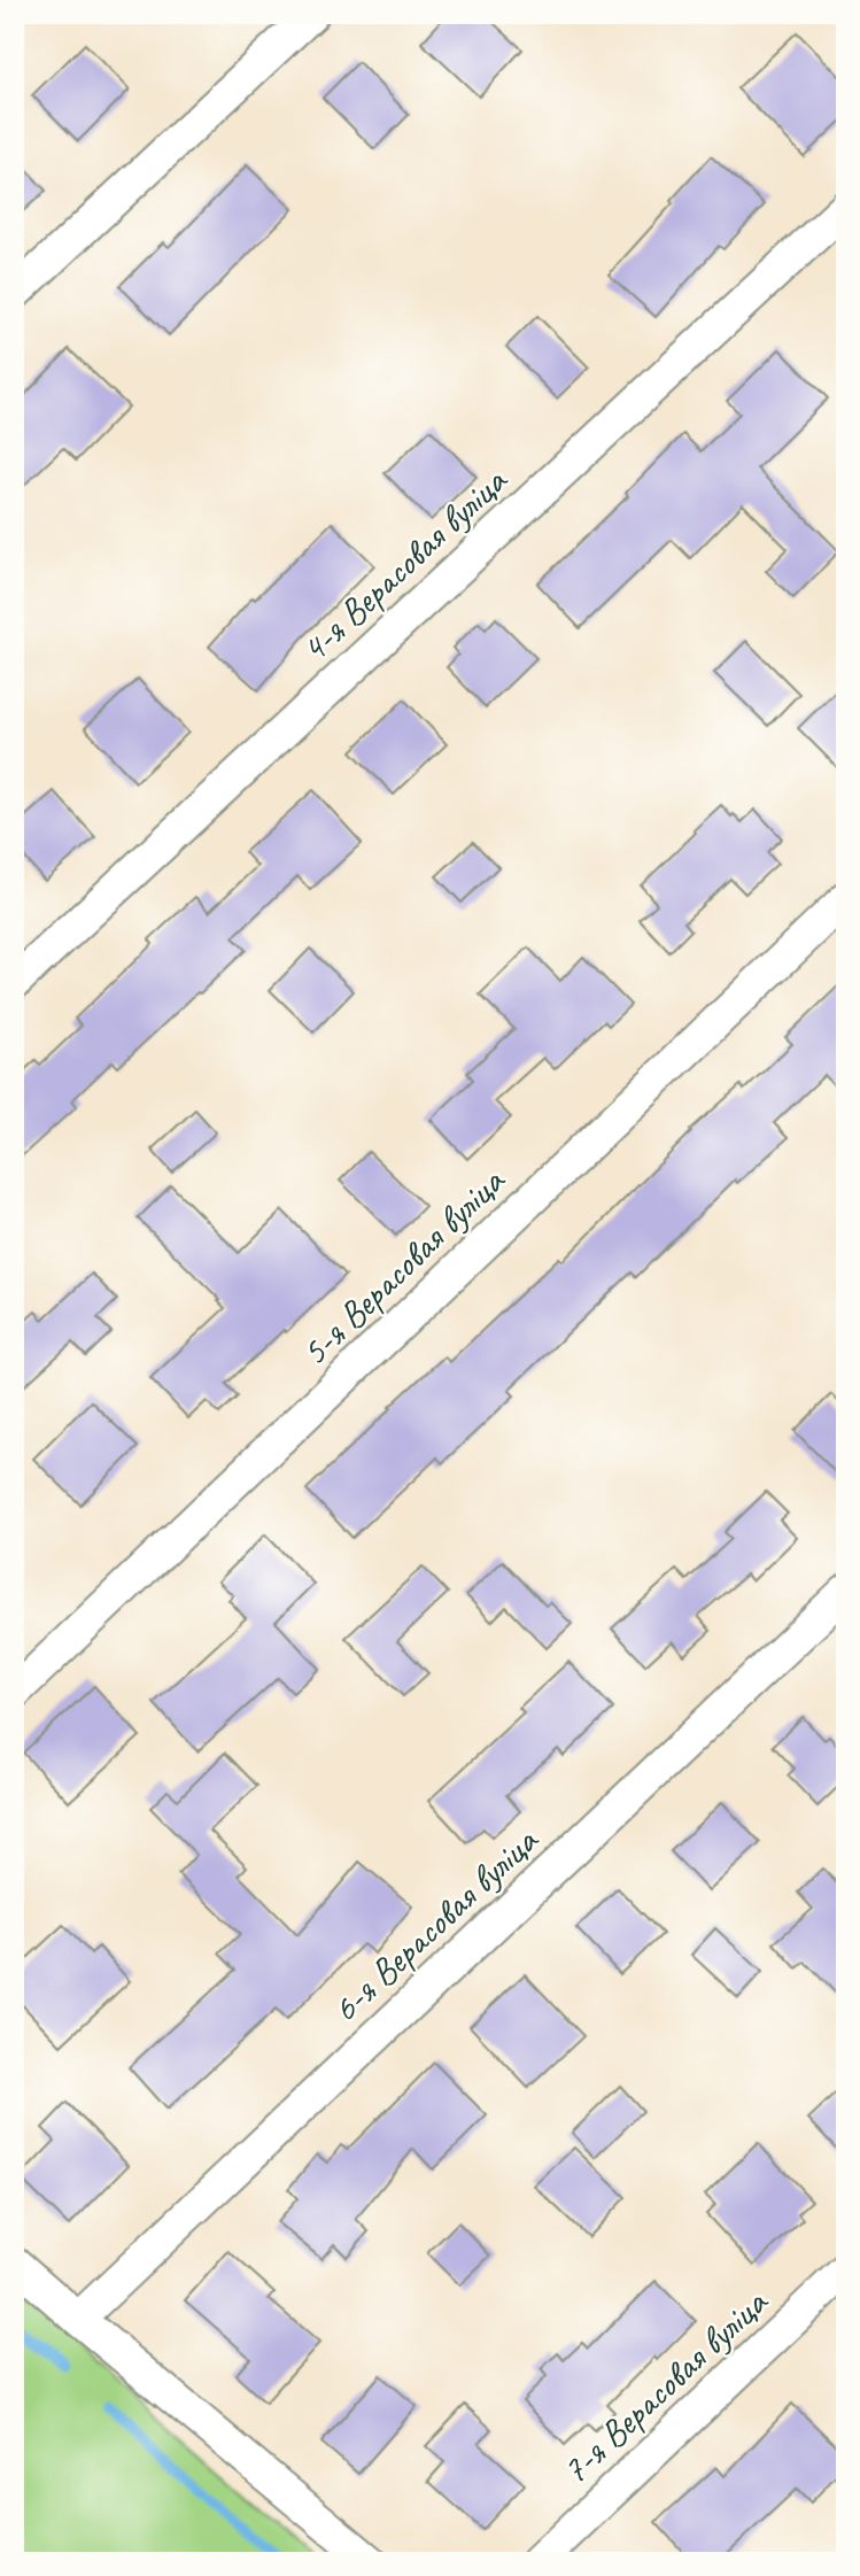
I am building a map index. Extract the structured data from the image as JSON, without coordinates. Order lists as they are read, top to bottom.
{
  "streets": {
    "street": [
      "4-я Верасовая вуліца",
      "5-я Верасовая вуліца",
      "6-я Верасовая вуліца",
      "7-я Верасовая вуліца"
    ]
  }
}
